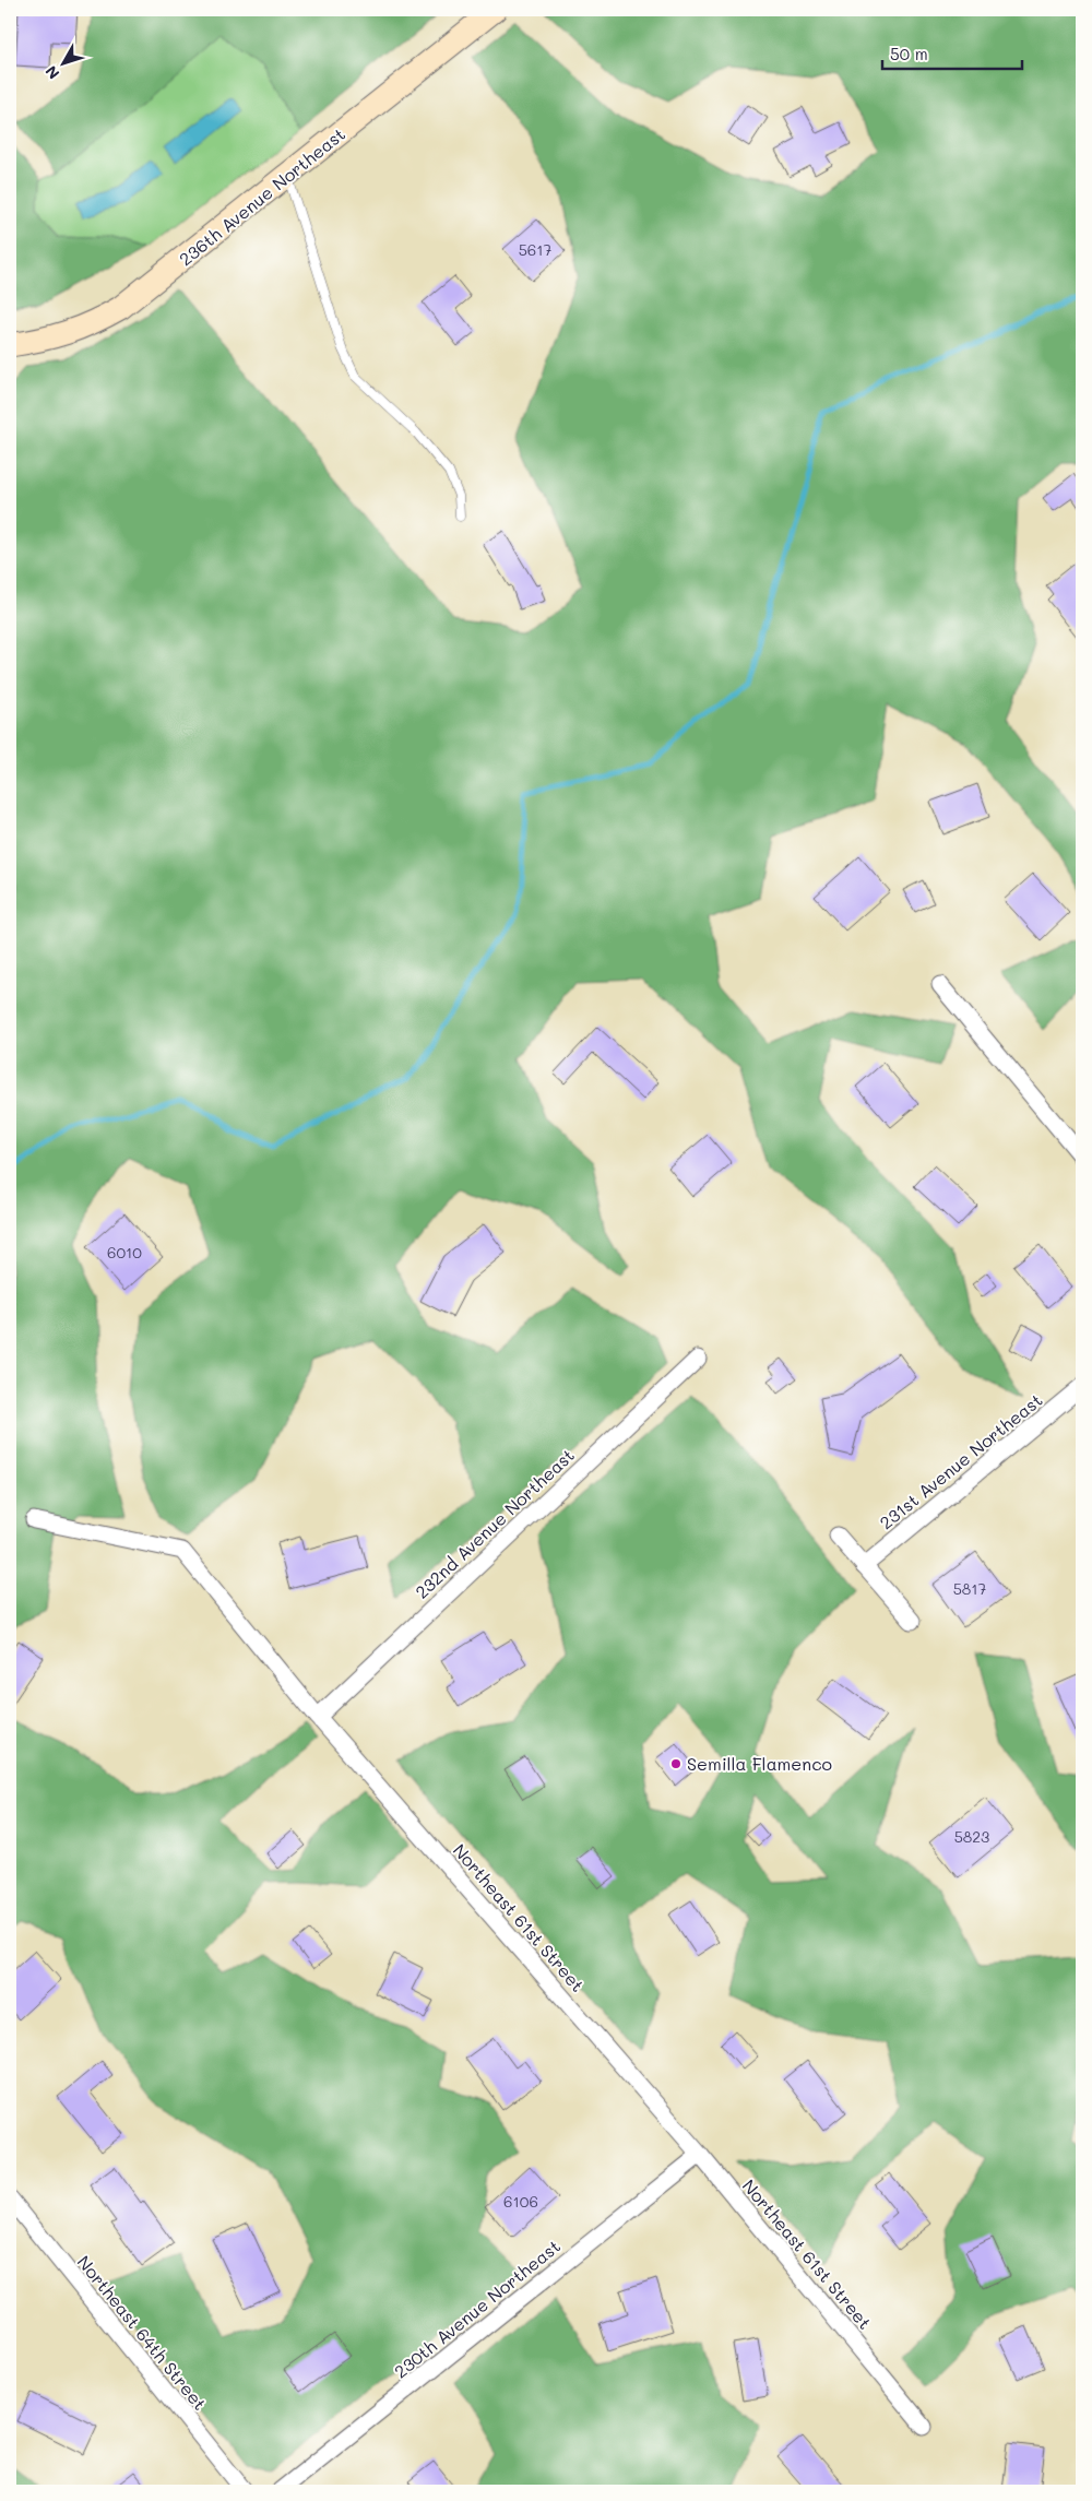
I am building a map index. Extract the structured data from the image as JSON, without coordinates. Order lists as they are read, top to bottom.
{
  "streets": {
    "street": [
      "236th Avenue Northeast",
      "231st Avenue Northeast",
      "232nd Avenue Northeast",
      "Northeast 61st Street",
      "230th Avenue Northeast",
      "Northeast 64th Street"
    ]
  },
  "crossings": [
    ["232nd Avenue Northeast", "Northeast 61st Street"],
    ["Northeast 61st Street", "230th Avenue Northeast"]
  ],
  "places": ["Semilla Flamenco"],
  "house_numbers": [
    "5617",
    "6010",
    "5817",
    "5823",
    "6106"
  ],
  "scale_bar": "50 m",
  "north": "bottom left"
}
